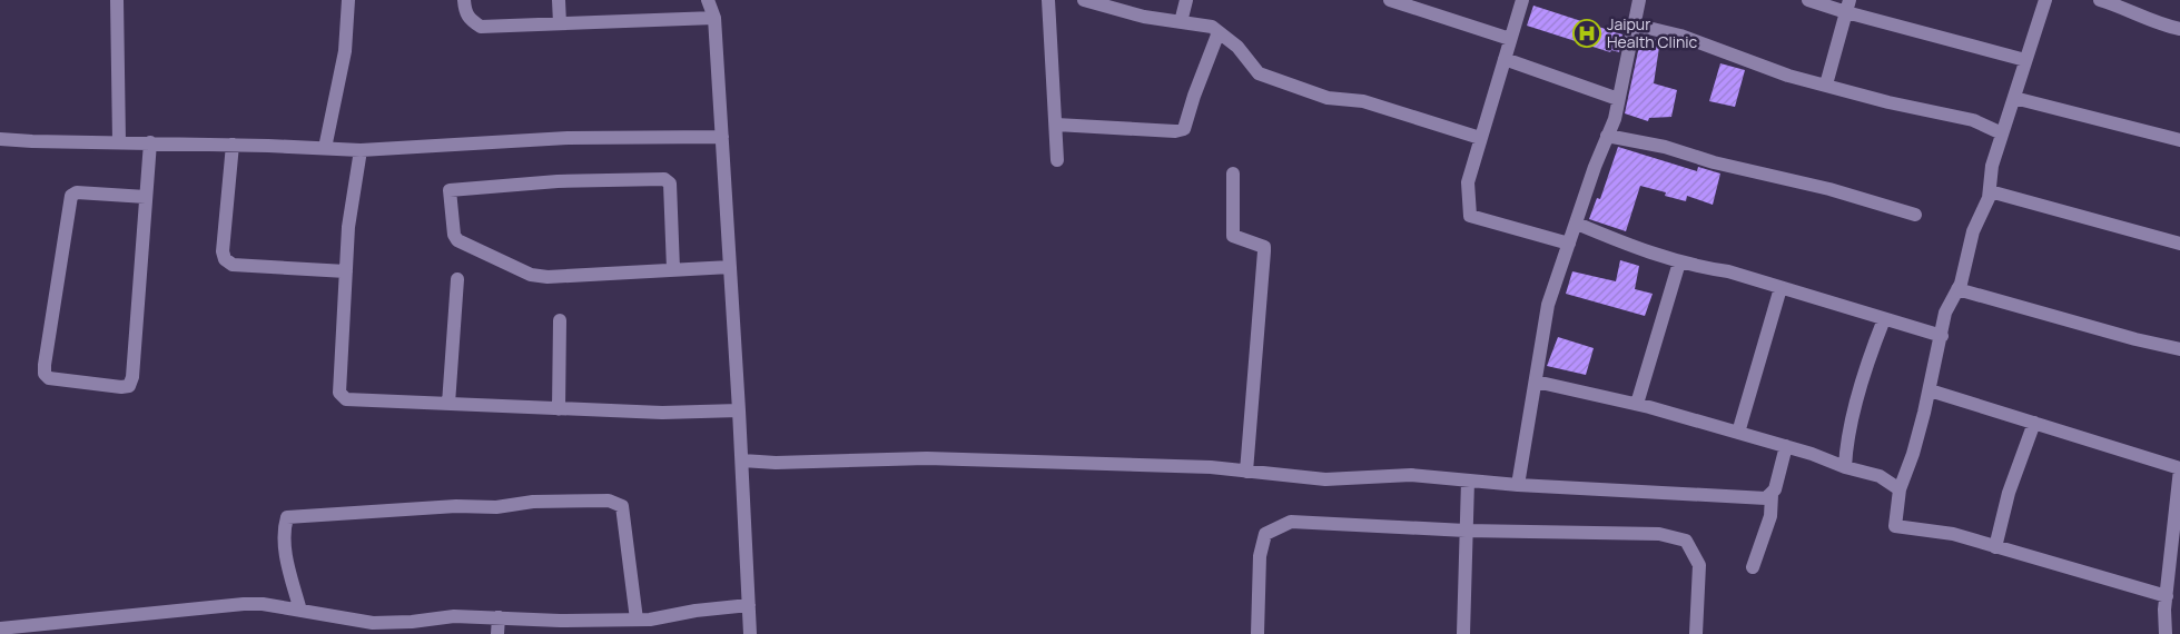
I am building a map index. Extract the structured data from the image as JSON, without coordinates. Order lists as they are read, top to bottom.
{
  "places": {
    "hospital": ["Jaipur Health Clinic"]
  }
}
